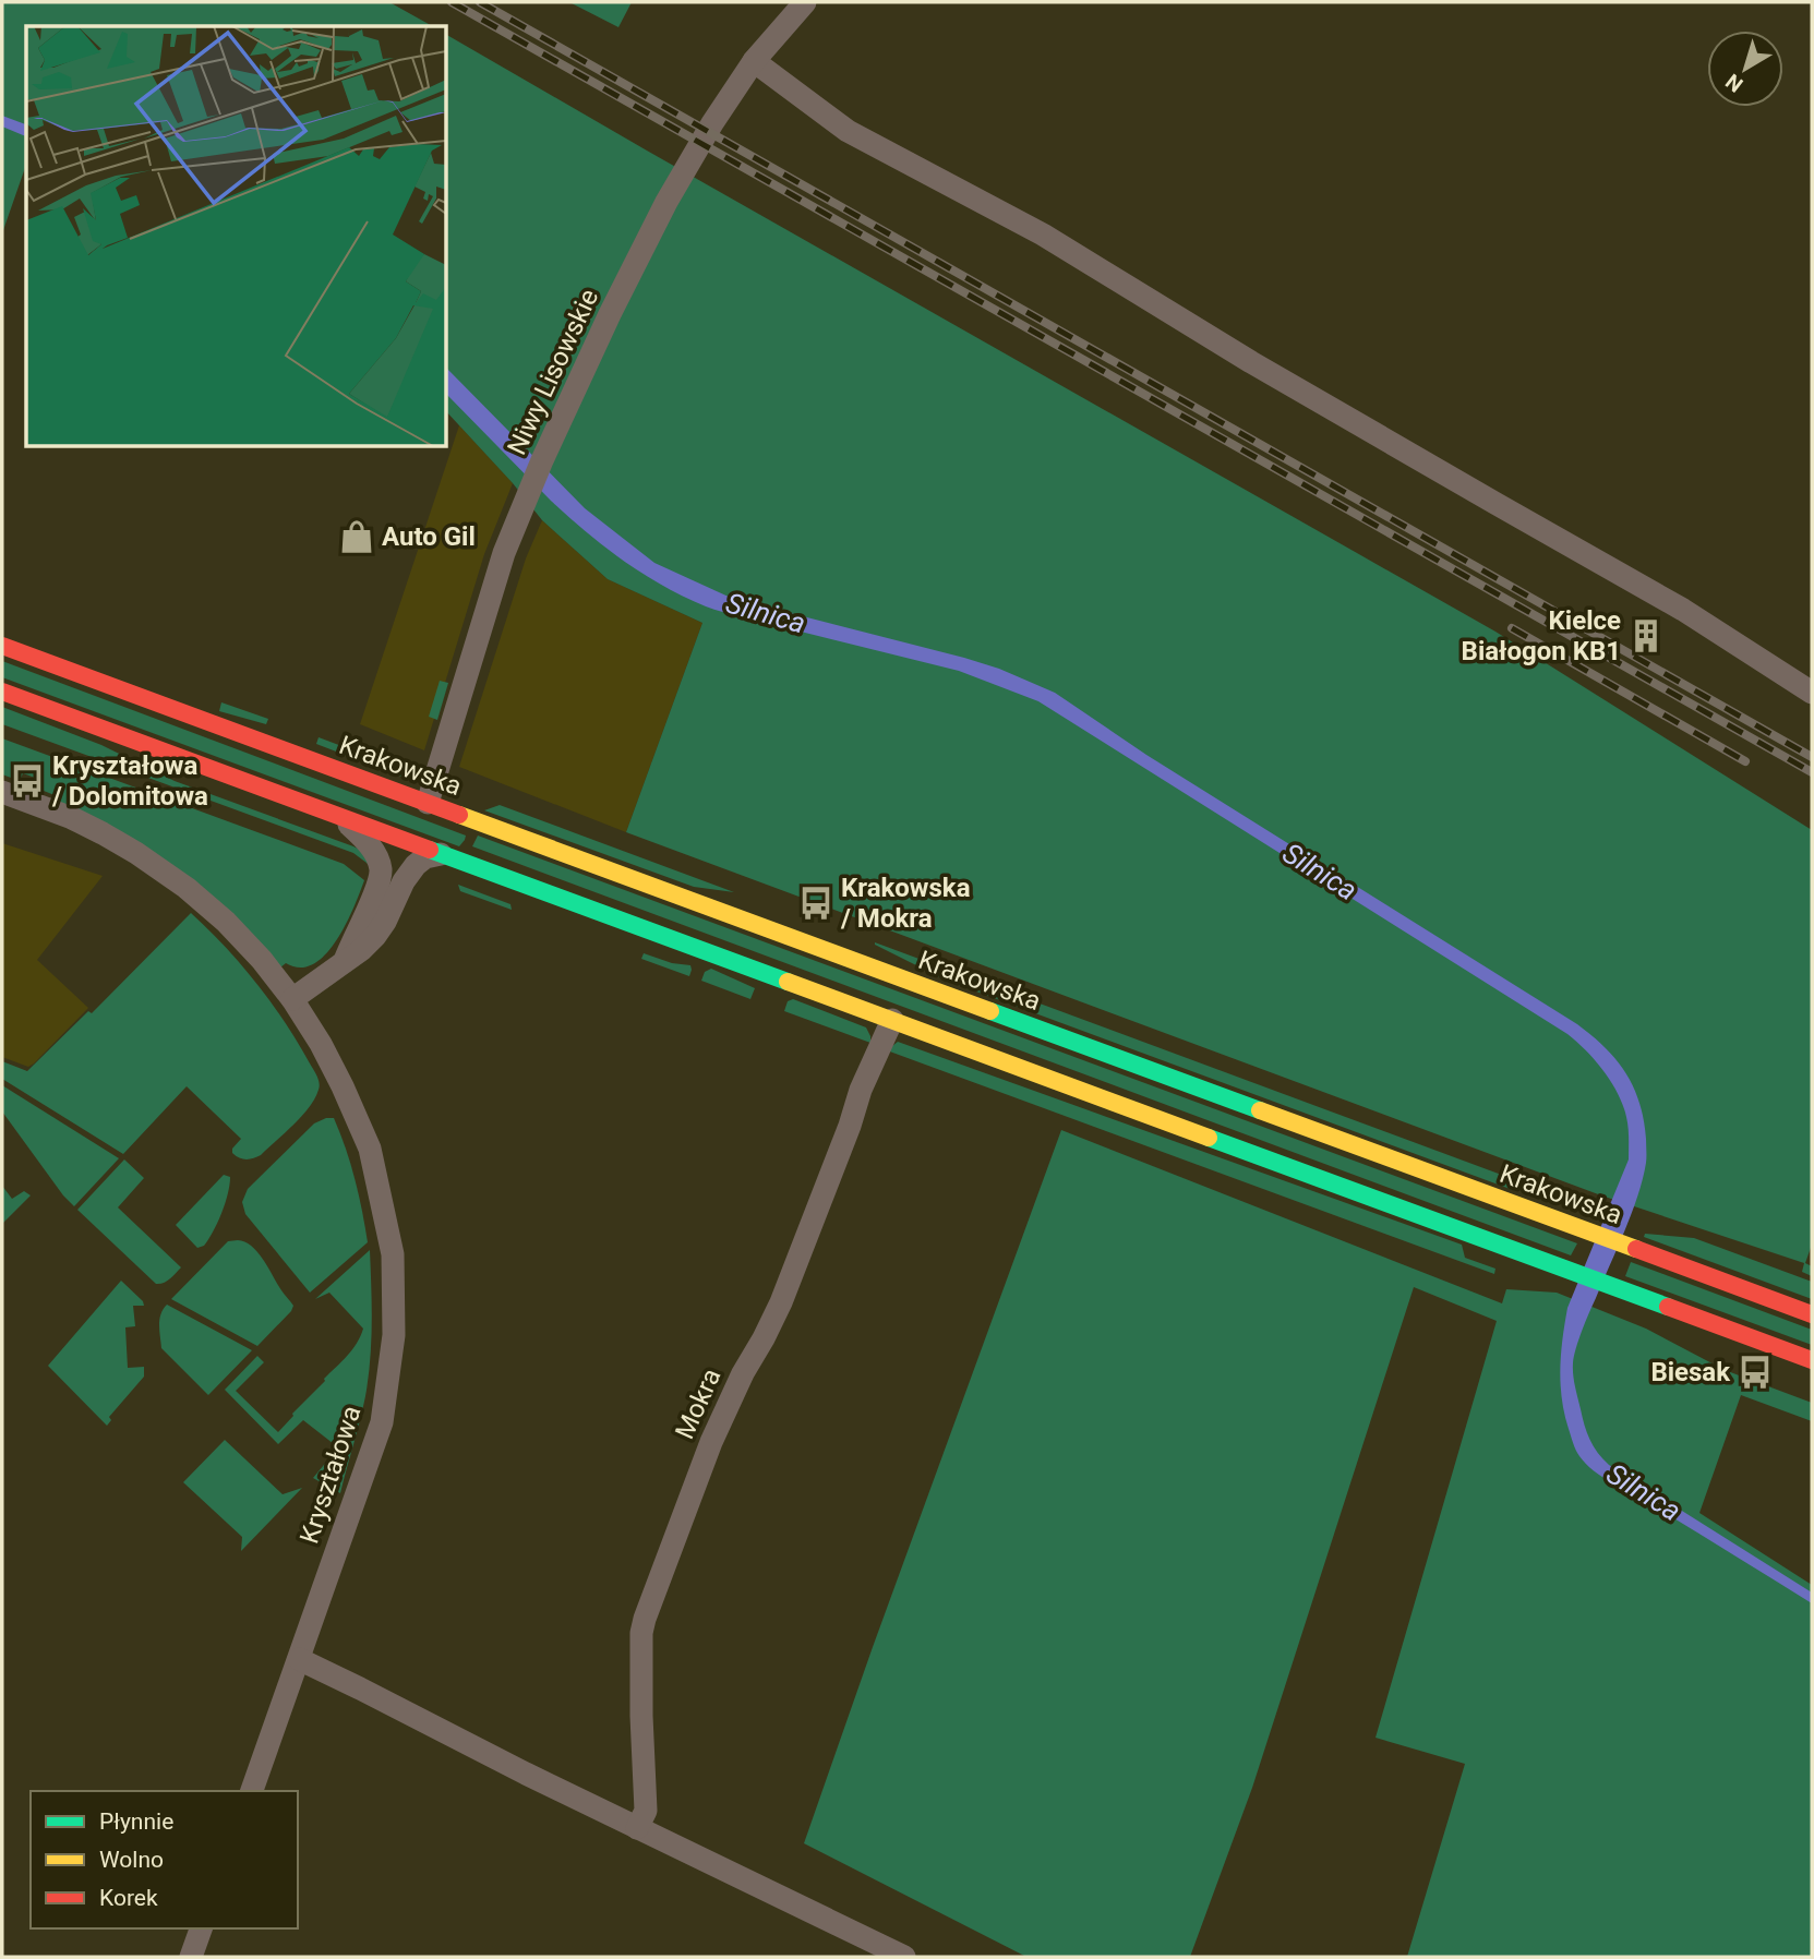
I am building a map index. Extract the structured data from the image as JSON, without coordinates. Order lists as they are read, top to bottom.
{
  "streets": {
    "main road": ["Krakowska"],
    "street": ["Niwy Lisowskie", "Mokra", "Kryształowa"]
  },
  "crossings": [
    ["Niwy Lisowskie", "Krakowska"]
  ],
  "water": ["Silnica"],
  "places": {
    "shop": ["Auto Gil"],
    "building": ["Kielce Białogon KB1"],
    "bus stop": ["Kryształowa / Dolomitowa", "Krakowska / Mokra", "Biesak"]
  },
  "legend": ["Płynnie", "Wolno", "Korek"],
  "north": "bottom left"
}
